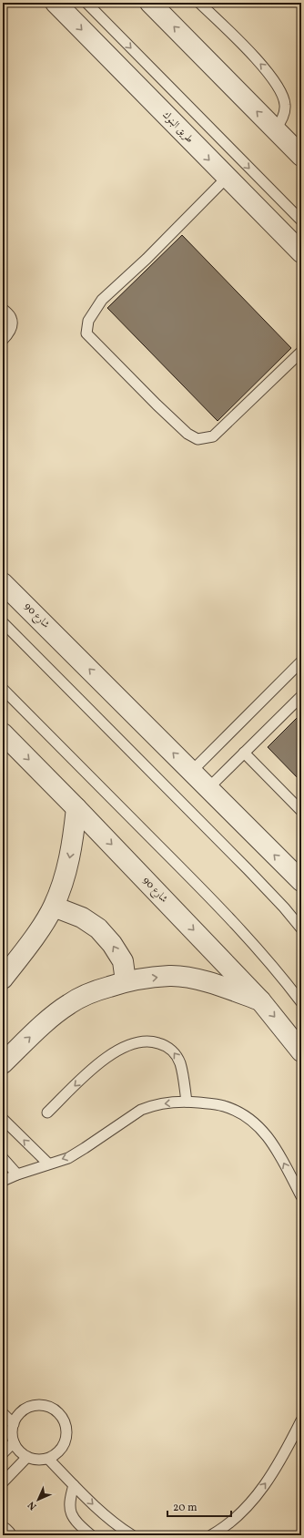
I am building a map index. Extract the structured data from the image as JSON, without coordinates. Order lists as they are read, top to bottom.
{
  "streets": {
    "street": ["طريق البنوك", "شارع 90"]
  },
  "scale_bar": "20 m",
  "north": "bottom left"
}
